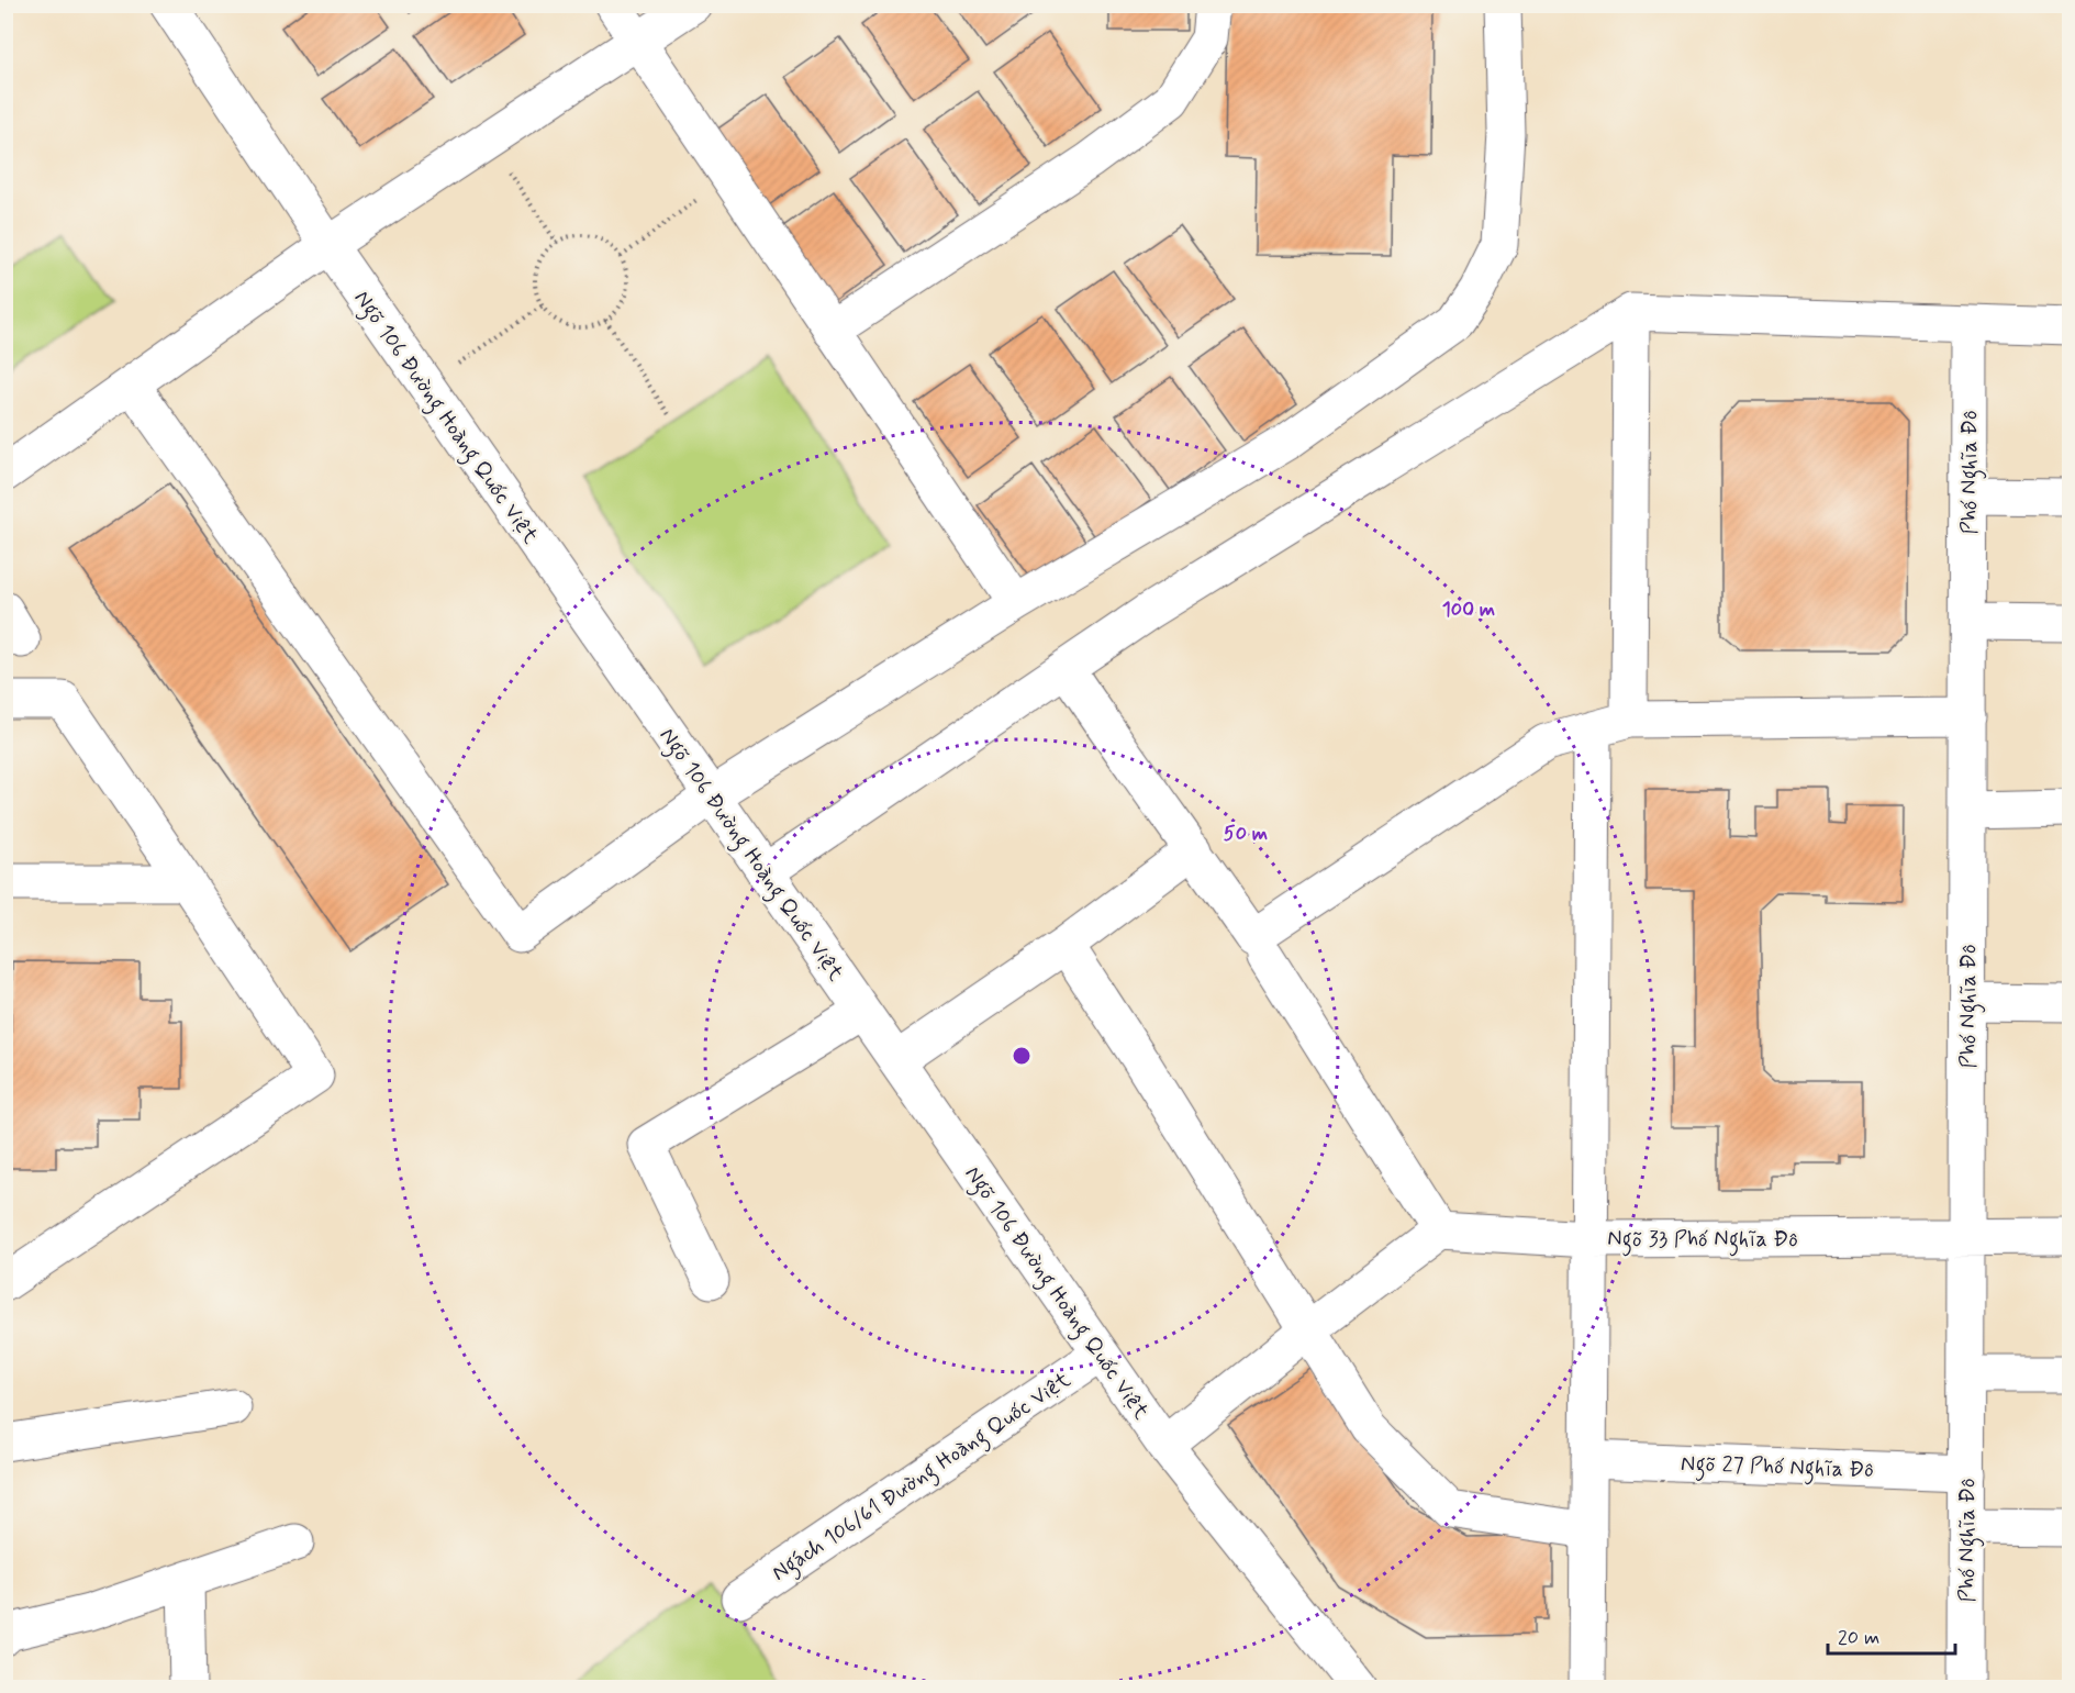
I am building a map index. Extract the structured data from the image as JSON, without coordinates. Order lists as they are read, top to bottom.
{
  "streets": {
    "street": [
      "Ngõ 106 Đường Hoàng Quốc Việt",
      "Phố Nghĩa Đô",
      "Ngõ 33 Phố Nghĩa Đô",
      "Ngõ 27 Phố Nghĩa Đô",
      "Ngách 106/61 Đường Hoàng Quốc Việt"
    ]
  },
  "crossings": [
    ["Ngõ 106 Đường Hoàng Quốc Việt", "Ngách 106/61 Đường Hoàng Quốc Việt"],
    ["Phố Nghĩa Đô", "Ngõ 33 Phố Nghĩa Đô"],
    ["Phố Nghĩa Đô", "Ngõ 27 Phố Nghĩa Đô"]
  ],
  "scale_bar": "20 m",
  "rings": ["100 m", "50 m"]
}
